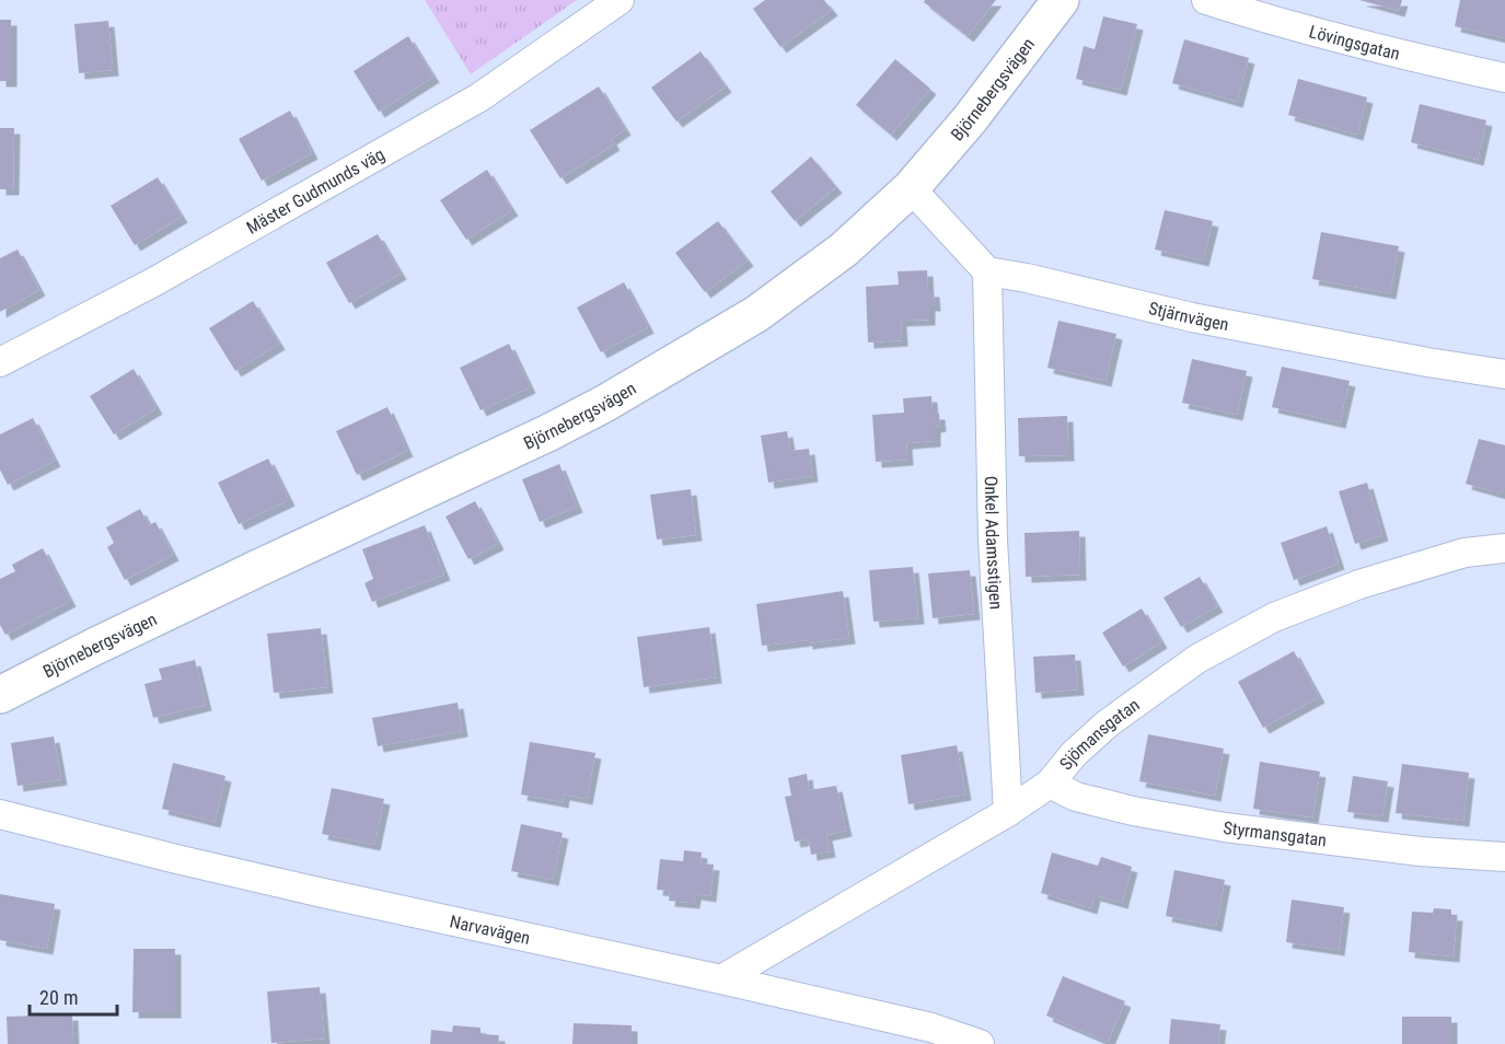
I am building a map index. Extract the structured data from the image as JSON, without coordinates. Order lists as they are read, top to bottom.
{
  "streets": {
    "street": [
      "Lövingsgatan",
      "Björnebergsvägen",
      "Mäster Gudmunds väg",
      "Stjärnvägen",
      "Onkel Adamsstigen",
      "Sjömansgatan",
      "Styrmansgatan",
      "Narvavägen"
    ]
  },
  "crossings": [
    ["Stjärnvägen", "Onkel Adamsstigen"],
    ["Onkel Adamsstigen", "Sjömansgatan"],
    ["Sjömansgatan", "Styrmansgatan"],
    ["Sjömansgatan", "Narvavägen"]
  ],
  "scale_bar": "20 m"
}
